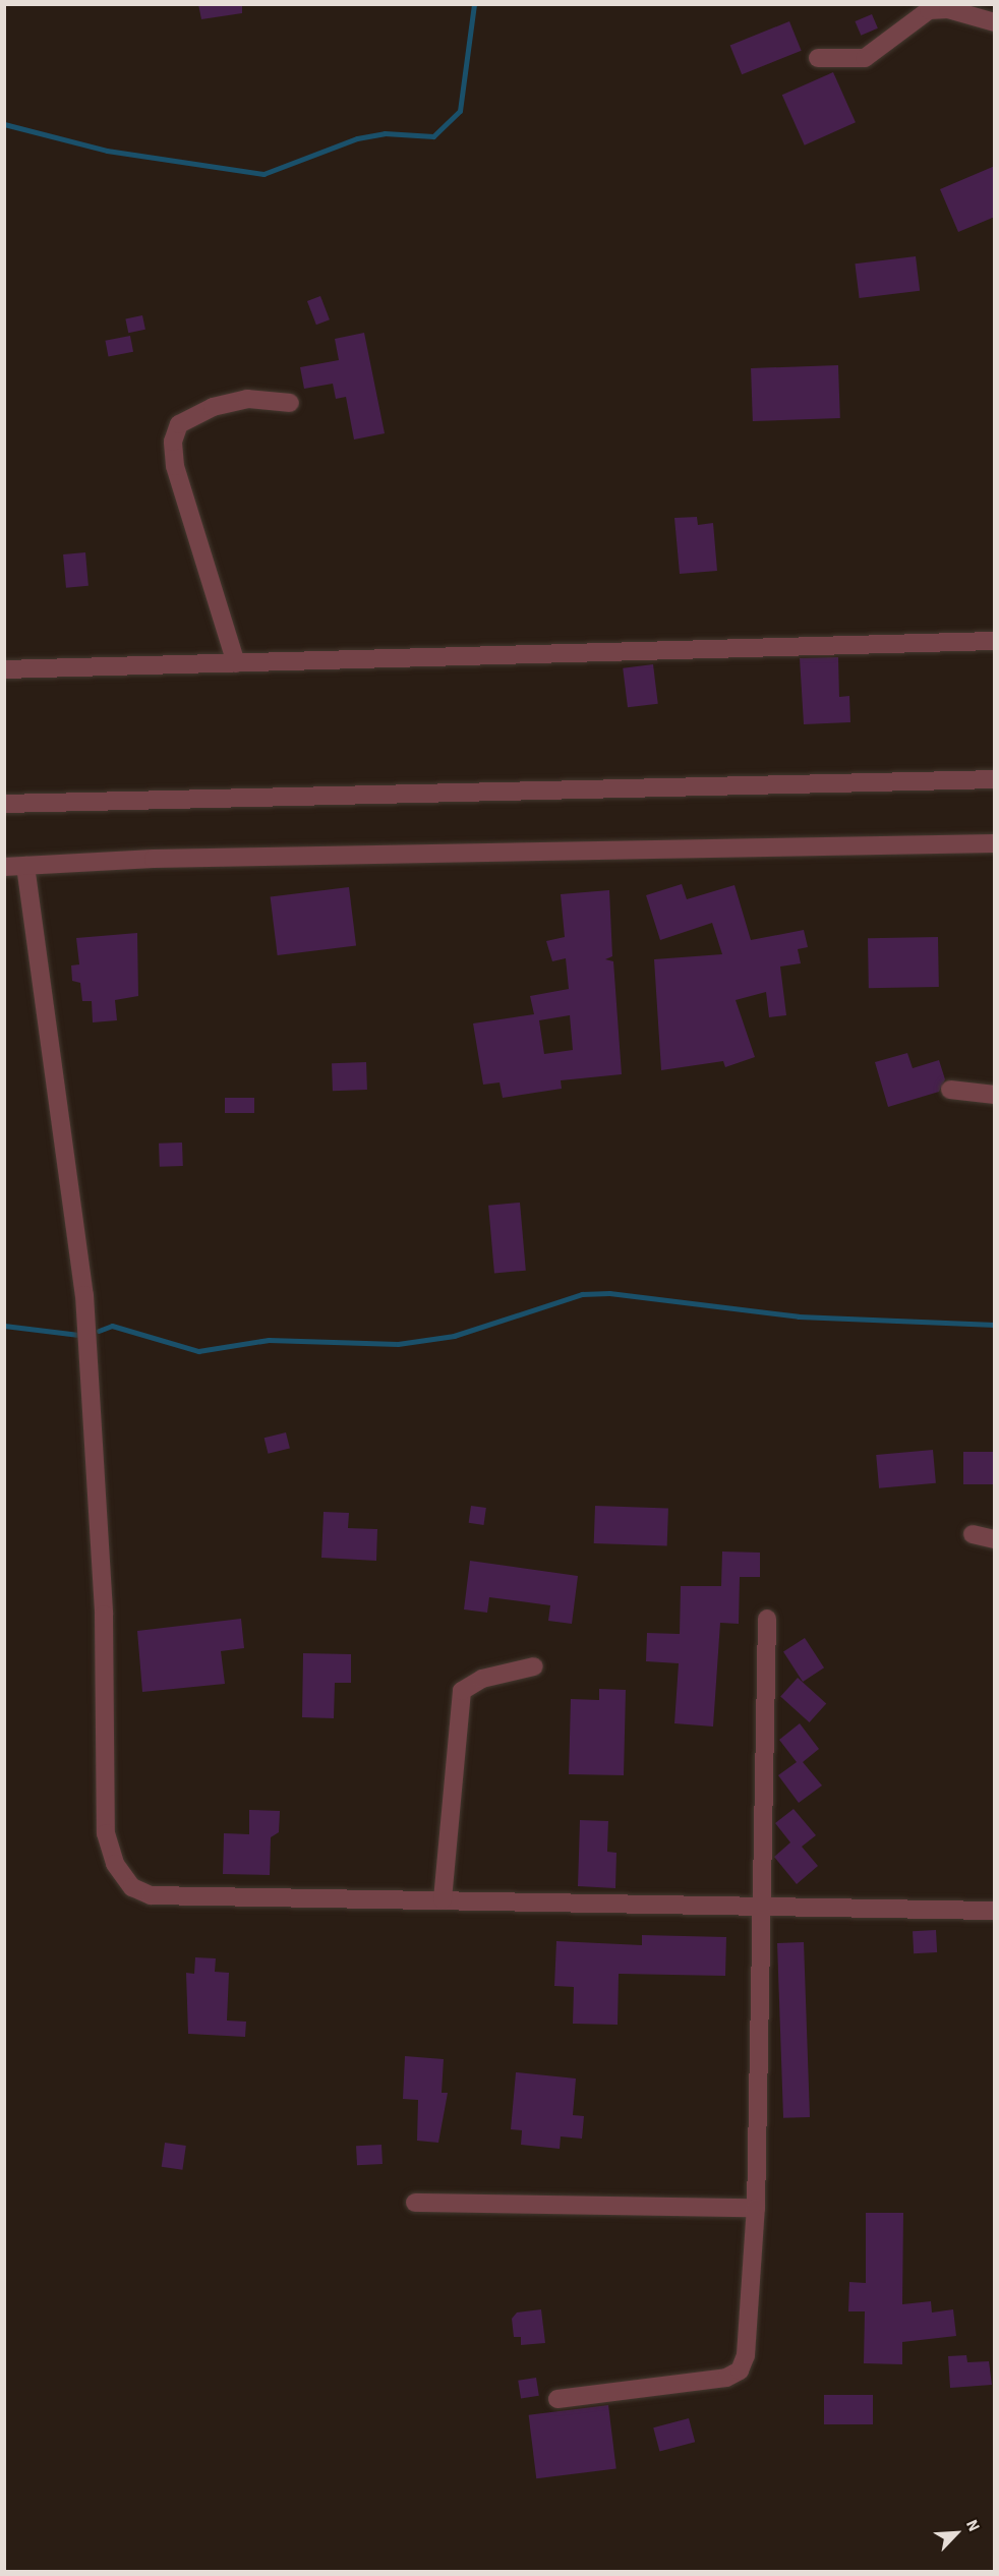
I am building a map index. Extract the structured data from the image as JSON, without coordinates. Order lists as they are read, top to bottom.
{
  "north": "top right"
}
